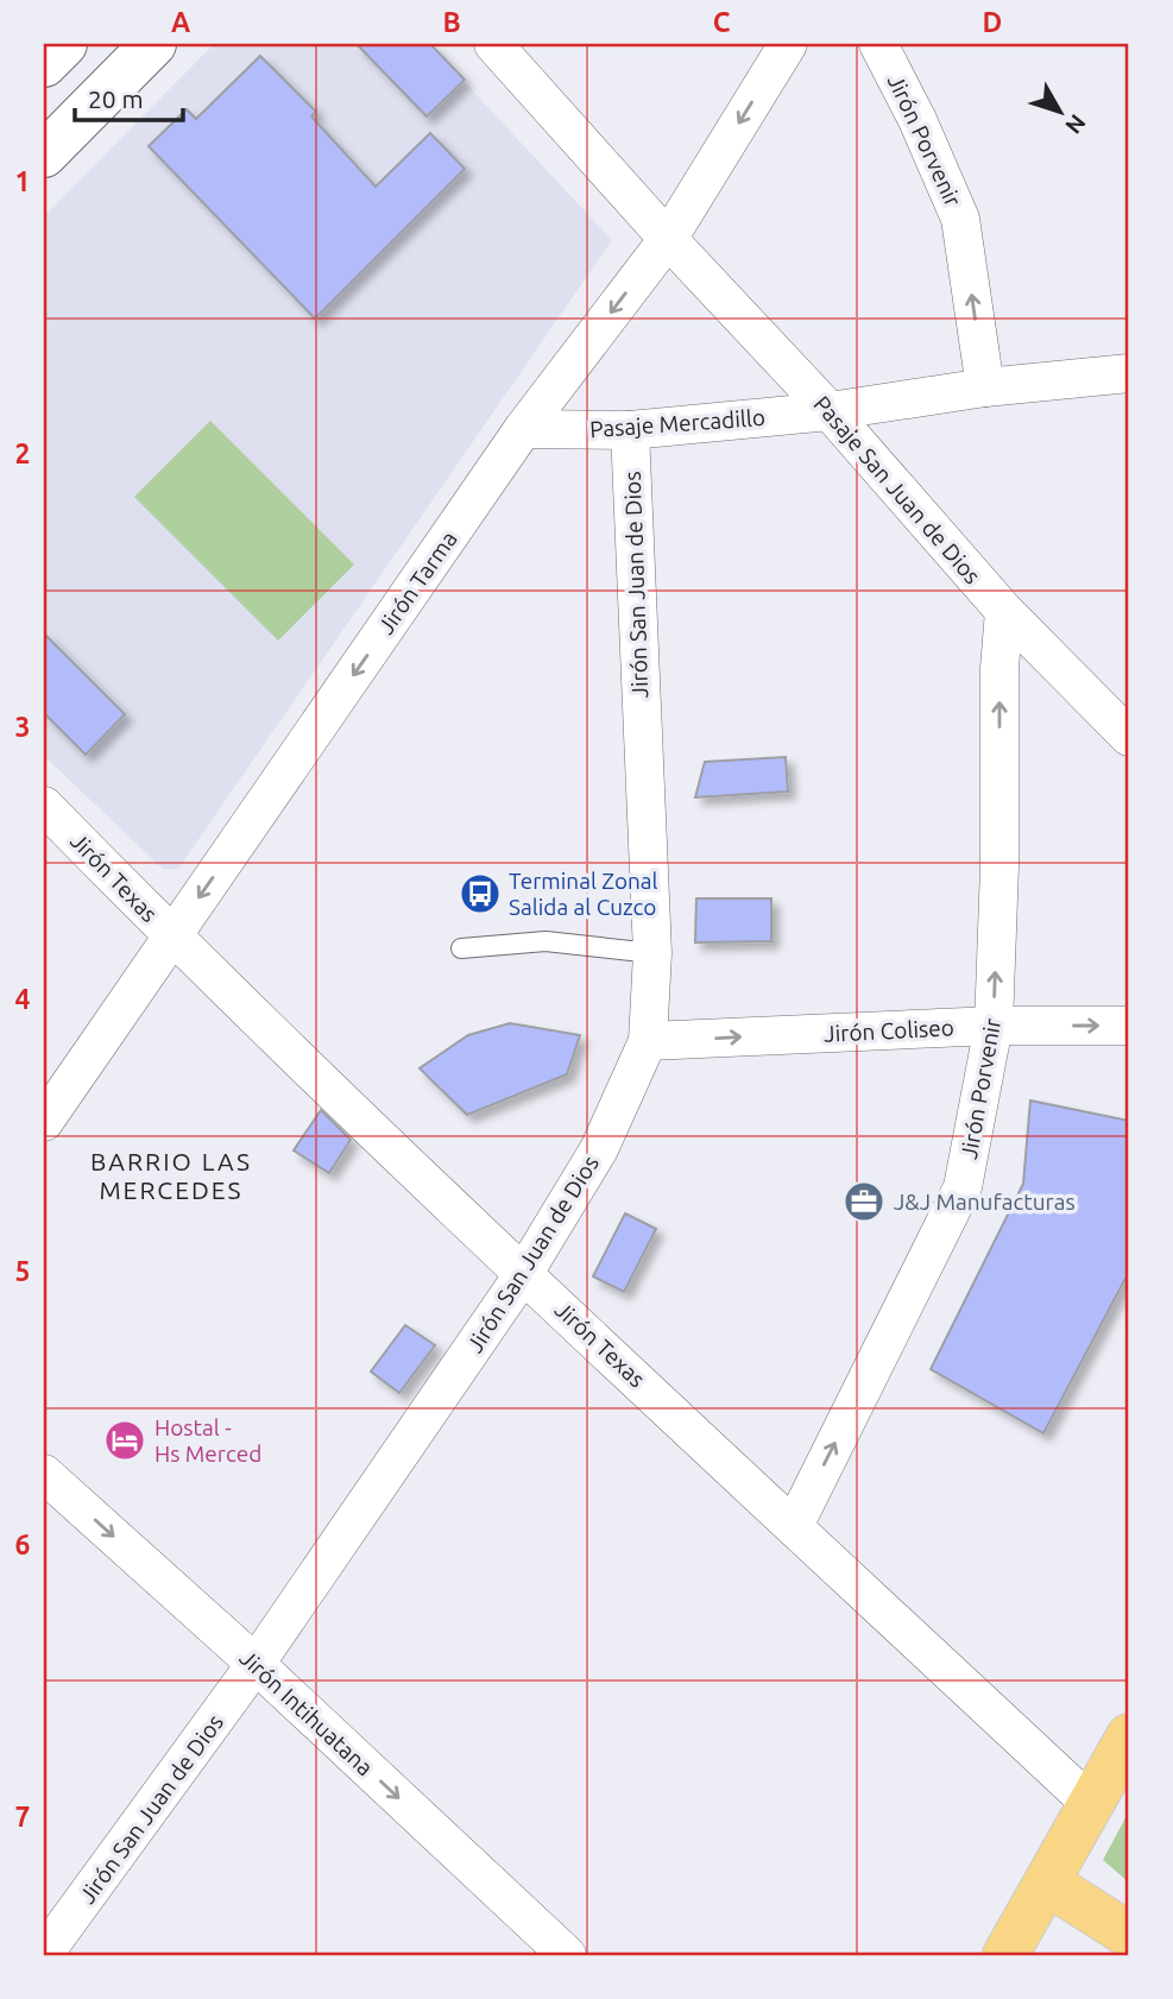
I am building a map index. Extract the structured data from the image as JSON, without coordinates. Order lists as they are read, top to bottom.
{
  "streets": {
    "street": [
      "Jirón Porvenir",
      "Pasaje Mercadillo",
      "Pasaje San Juan de Dios",
      "Jirón Tarma",
      "Jirón San Juan de Dios",
      "Jirón Texas",
      "Jirón Coliseo",
      "Jirón Intihuatana"
    ]
  },
  "crossings": [
    ["Jirón Porvenir", "Pasaje Mercadillo"],
    ["Jirón Porvenir", "Pasaje San Juan de Dios"],
    ["Jirón Porvenir", "Jirón Texas"],
    ["Jirón Porvenir", "Jirón Coliseo"],
    ["Pasaje Mercadillo", "Pasaje San Juan de Dios"],
    ["Pasaje Mercadillo", "Jirón Tarma"],
    ["Pasaje Mercadillo", "Jirón San Juan de Dios"],
    ["Pasaje San Juan de Dios", "Jirón Tarma"],
    ["Jirón Tarma", "Jirón Texas"],
    ["Jirón San Juan de Dios", "Jirón Texas"],
    ["Jirón San Juan de Dios", "Jirón Coliseo"],
    ["Jirón San Juan de Dios", "Jirón Intihuatana"]
  ],
  "one_way": [
    "Jirón Porvenir",
    "Jirón Tarma",
    "Jirón Coliseo",
    "Jirón Intihuatana"
  ],
  "districts": ["BARRIO LAS MERCEDES"],
  "places": {
    "bus stop": ["Terminal Zonal Salida al Cuzco"],
    "office": ["J&J Manufacturas"],
    "hotel": ["Hostal - Hs Merced"]
  },
  "scale_bar": "20 m",
  "north": "bottom right",
  "grid": {
    "columns": [
      "A",
      "B",
      "C",
      "D"
    ],
    "rows": [
      "1",
      "2",
      "3",
      "4",
      "5",
      "6",
      "7"
    ]
  }
}
